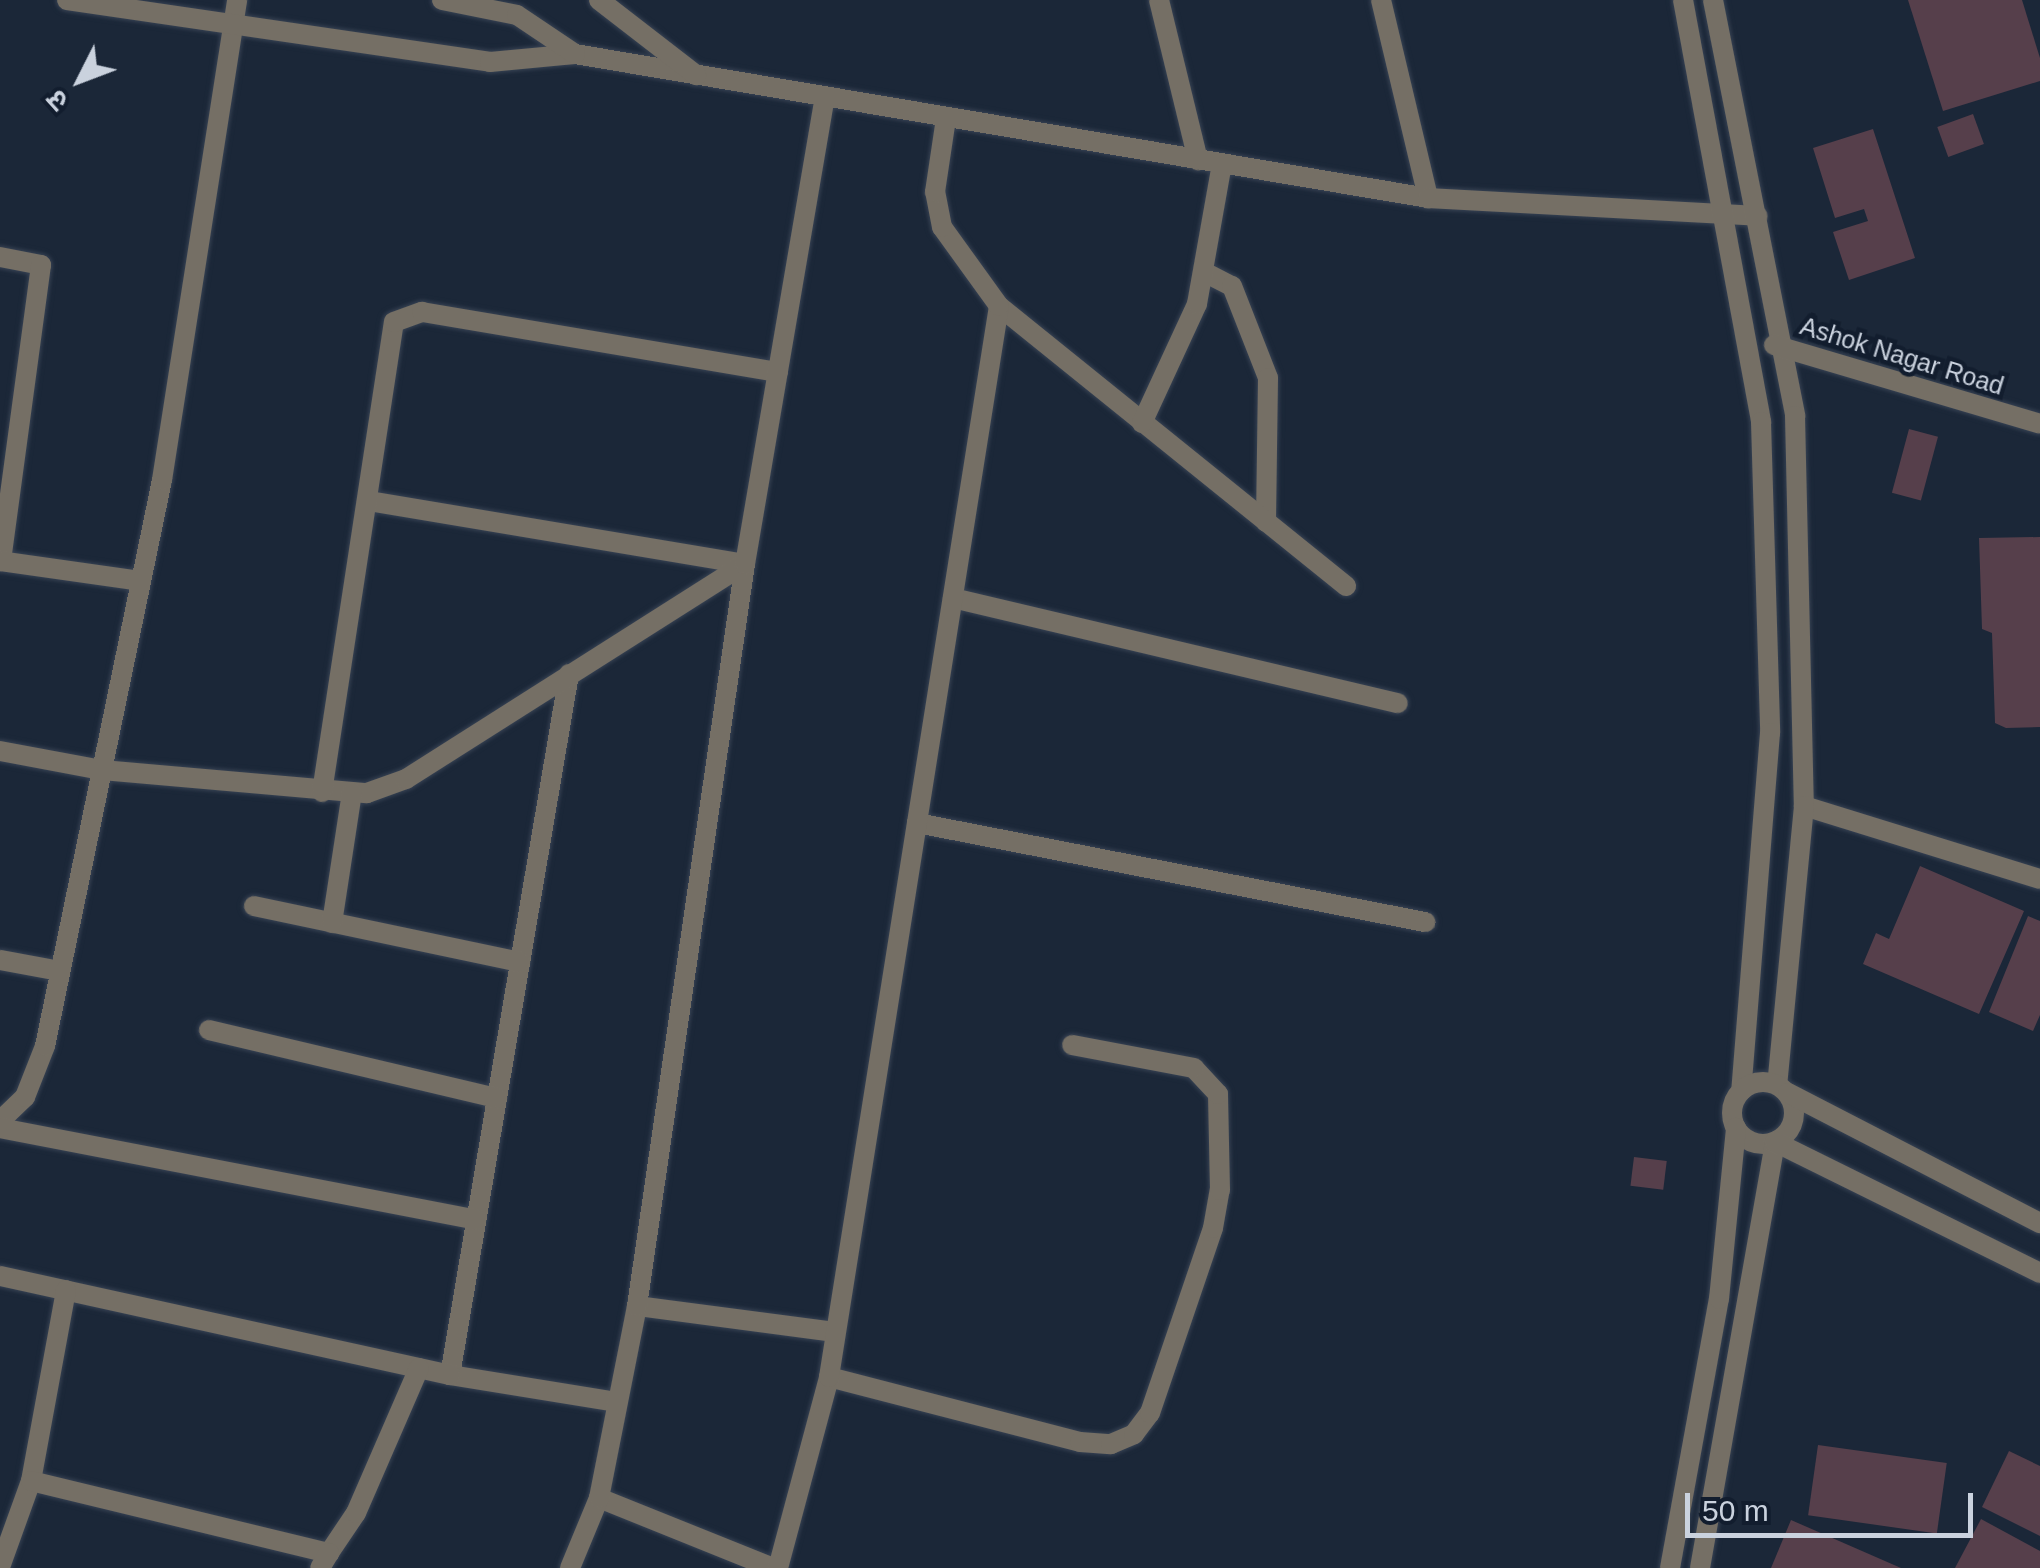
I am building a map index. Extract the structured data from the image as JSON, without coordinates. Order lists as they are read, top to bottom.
{
  "streets": {
    "street": ["Ashok Nagar Road"]
  },
  "scale_bar": "50 m",
  "north": "bottom left"
}
